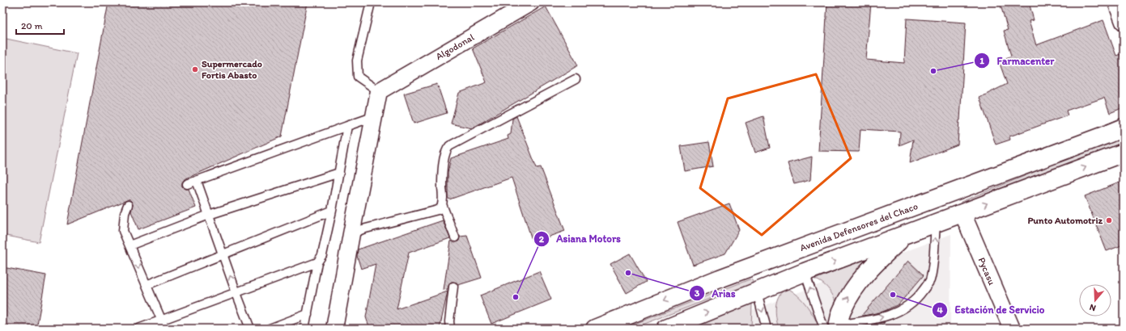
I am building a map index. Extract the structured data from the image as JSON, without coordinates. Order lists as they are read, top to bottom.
{
  "streets": {
    "highway": ["Avenida Defensores del Chaco"],
    "street": ["Algodonal", "Pycasu"]
  },
  "crossings": [
    ["Avenida Defensores del Chaco", "Pycasu"]
  ],
  "places": [
    "Supermercado Fortis Abasto",
    "Farmacenter",
    "Punto Automotriz",
    "Arias",
    "Estación de Servicio",
    "Asiana Motors"
  ],
  "scale_bar": "20 m",
  "north": "bottom"
}
